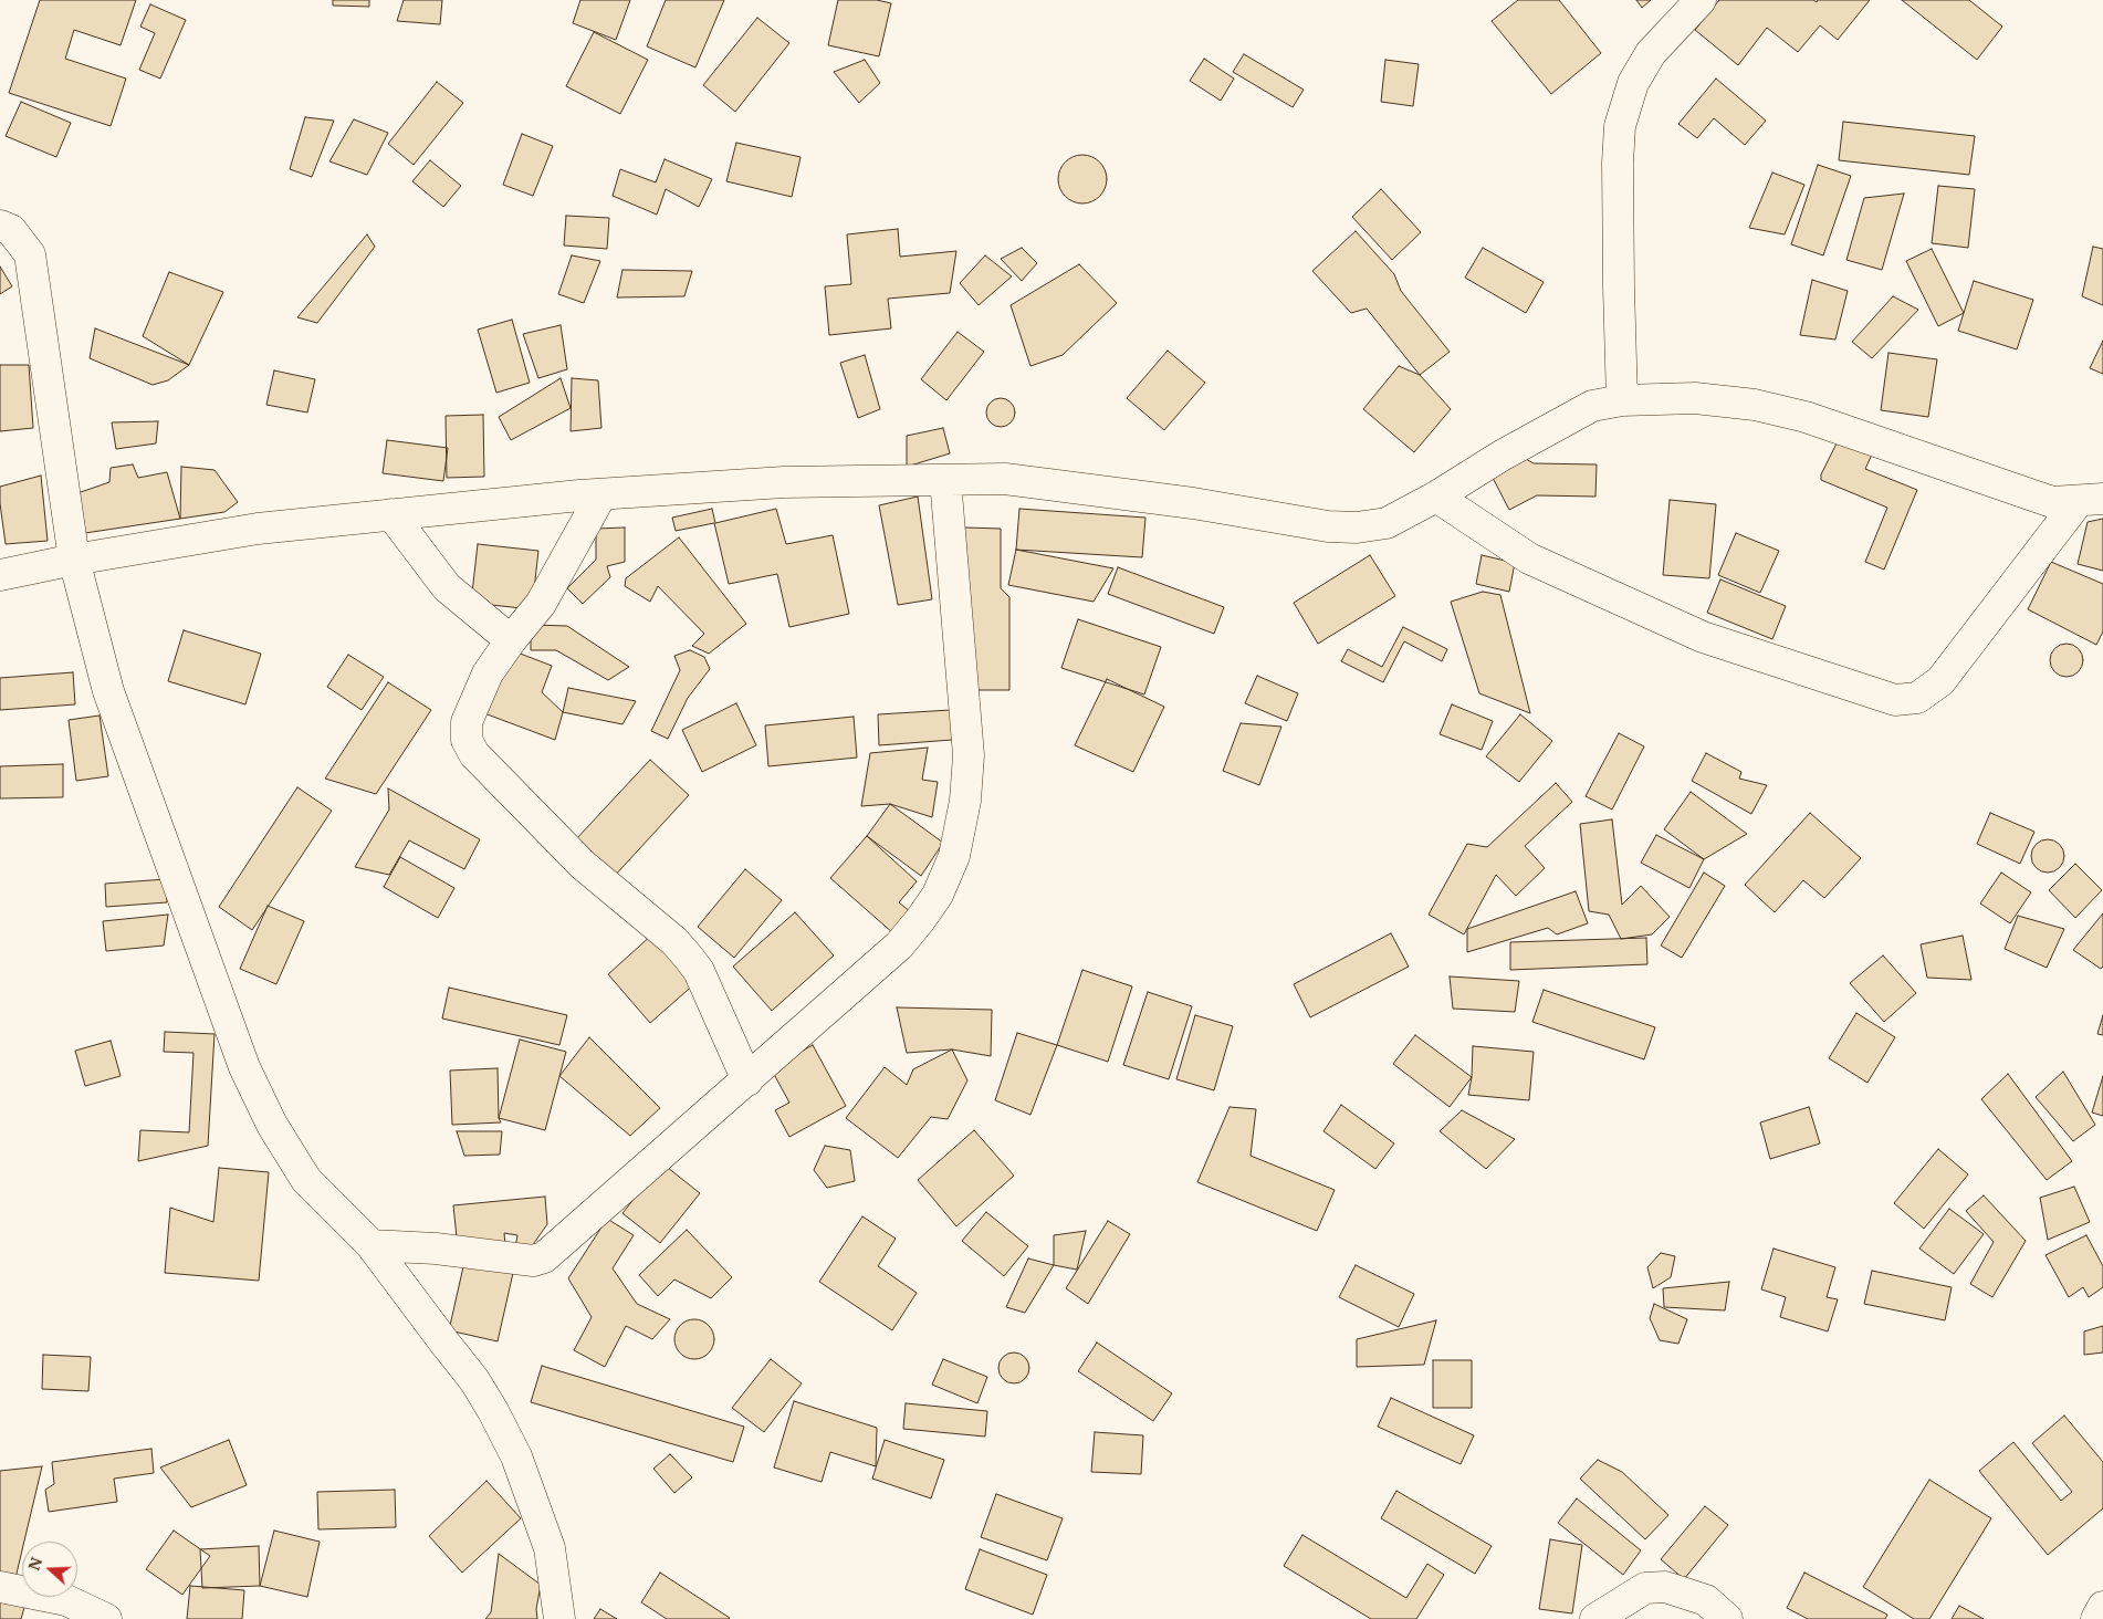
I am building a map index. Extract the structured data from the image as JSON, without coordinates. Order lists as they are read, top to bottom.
{
  "north": "left"
}
